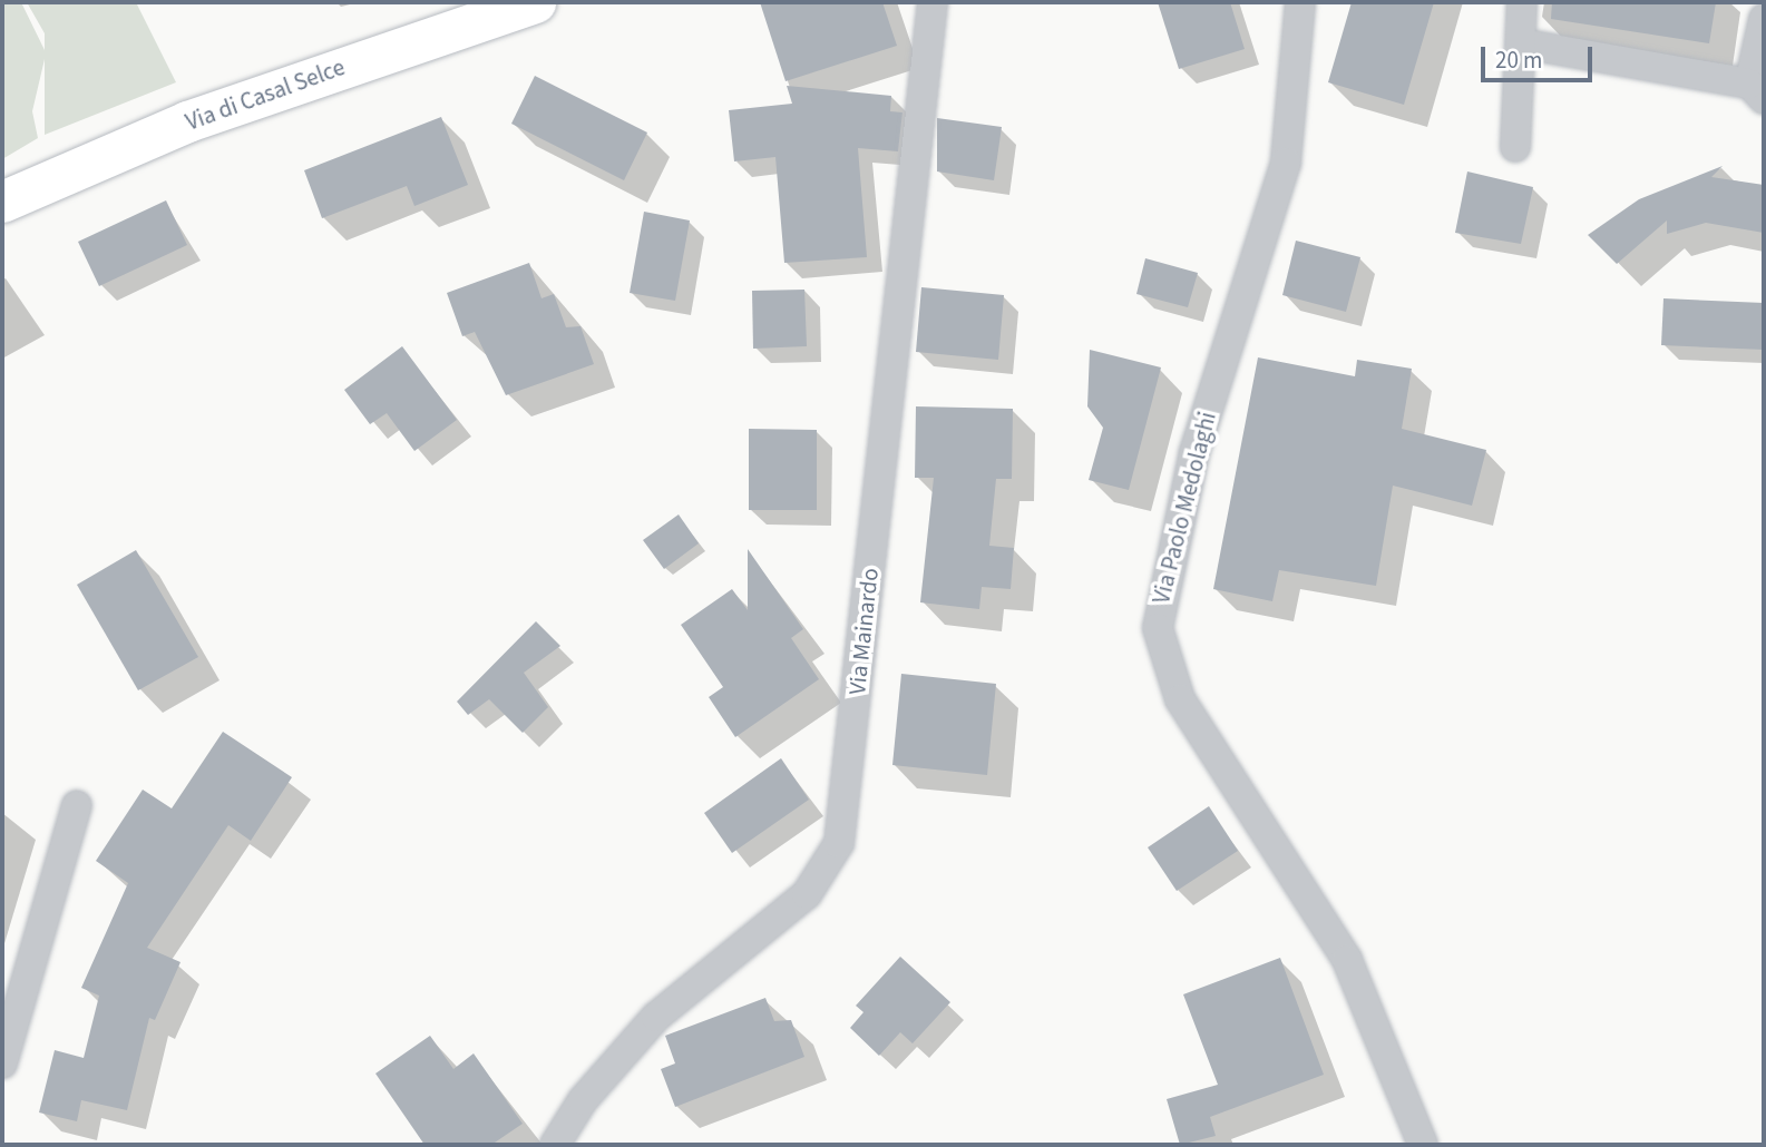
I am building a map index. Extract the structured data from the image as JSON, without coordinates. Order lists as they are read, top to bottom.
{
  "streets": {
    "main road": ["Via di Casal Selce"],
    "street": ["Via Paolo Medolaghi", "Via Mainardo"]
  },
  "scale_bar": "20 m"
}
